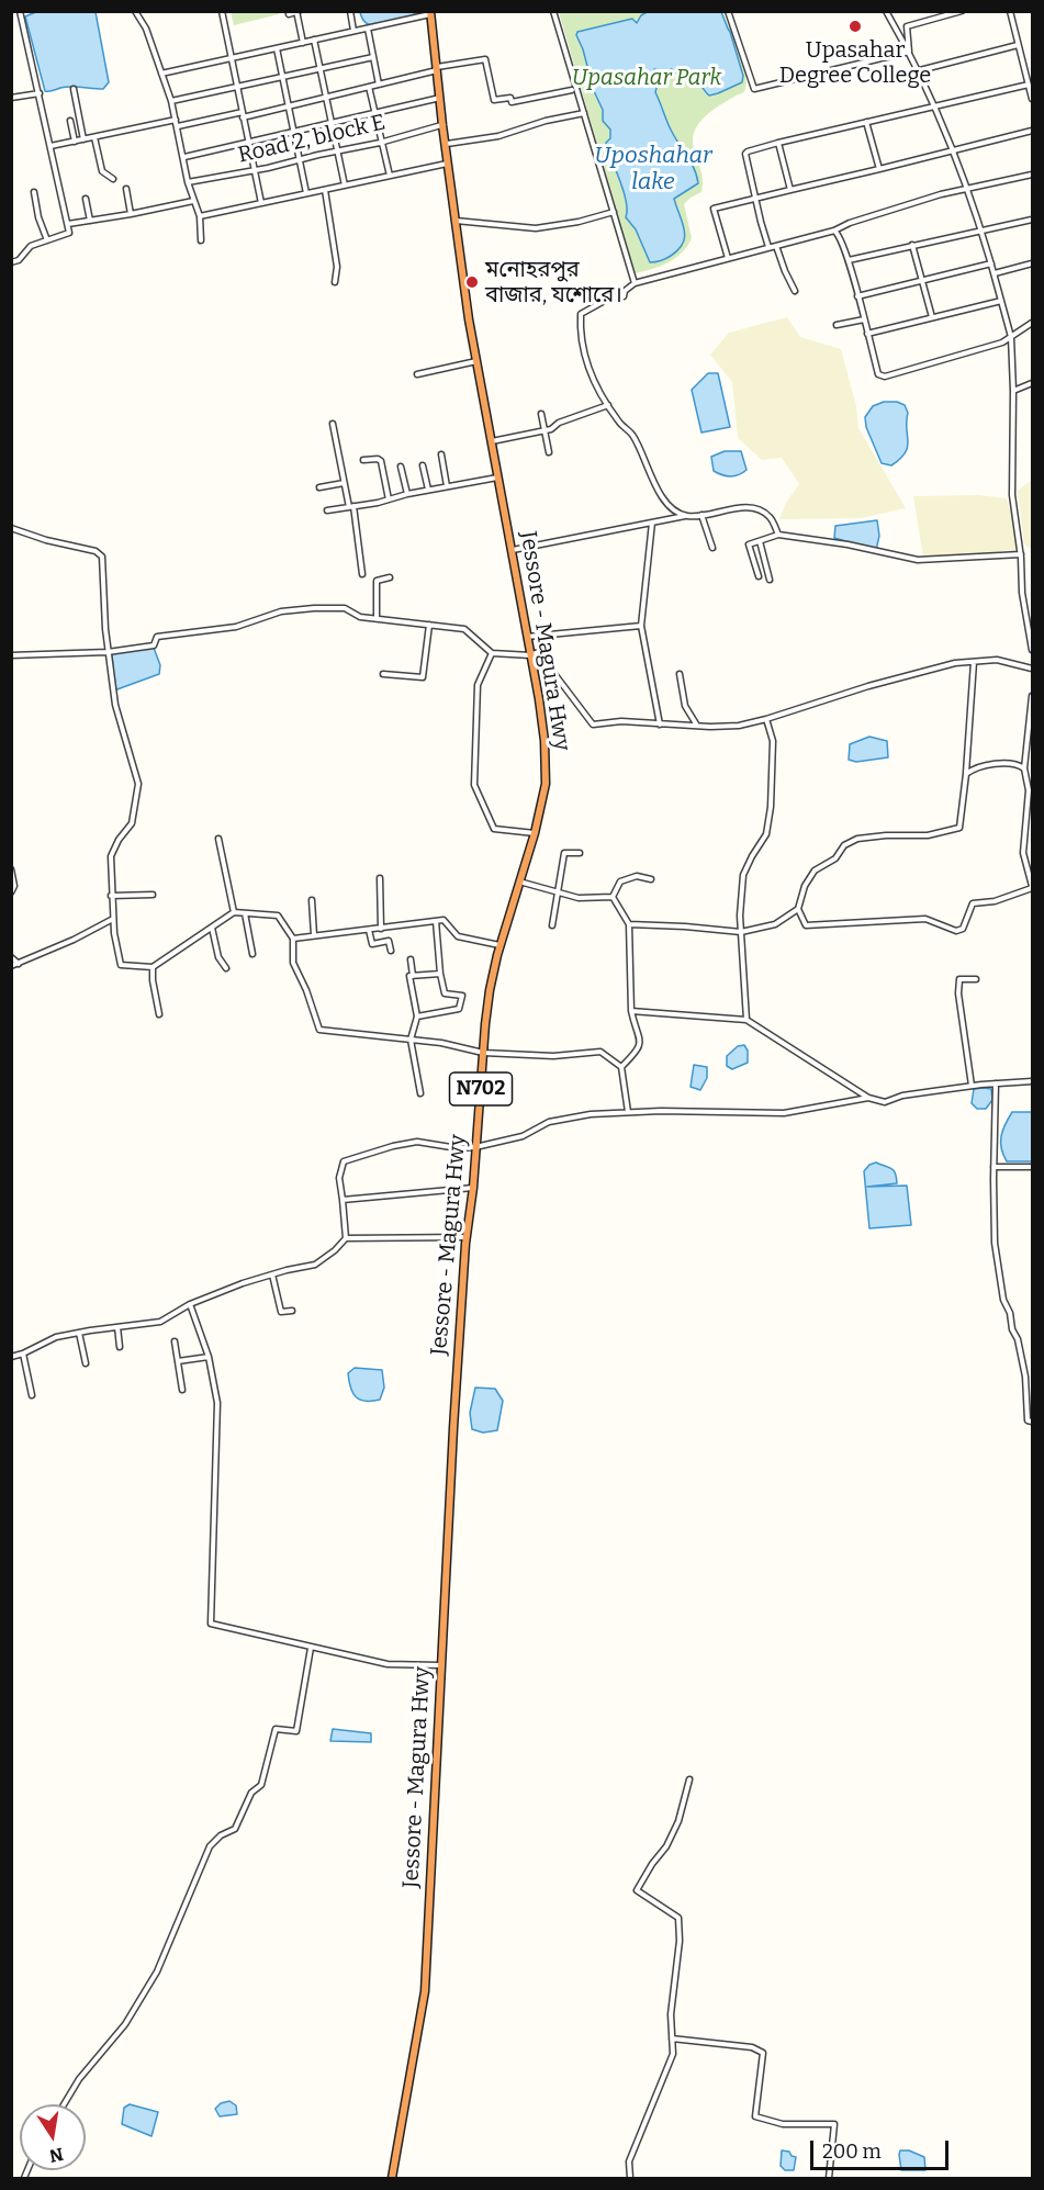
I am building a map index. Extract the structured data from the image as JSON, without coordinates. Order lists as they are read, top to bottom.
{
  "streets": {
    "highway": ["Jessore - Magura Hwy", "N702"],
    "street": ["Road 2, block E"]
  },
  "crossings": [
    ["Road 2, block E", "Jessore - Magura Hwy"]
  ],
  "water": ["Uposhahar lake"],
  "parks": ["Upasahar Park"],
  "places": ["Upasahar Degree College", "ম‌ন‌োহরপুর বাজার, যশ‌োরে।"],
  "scale_bar": "200 m",
  "north": "bottom"
}
